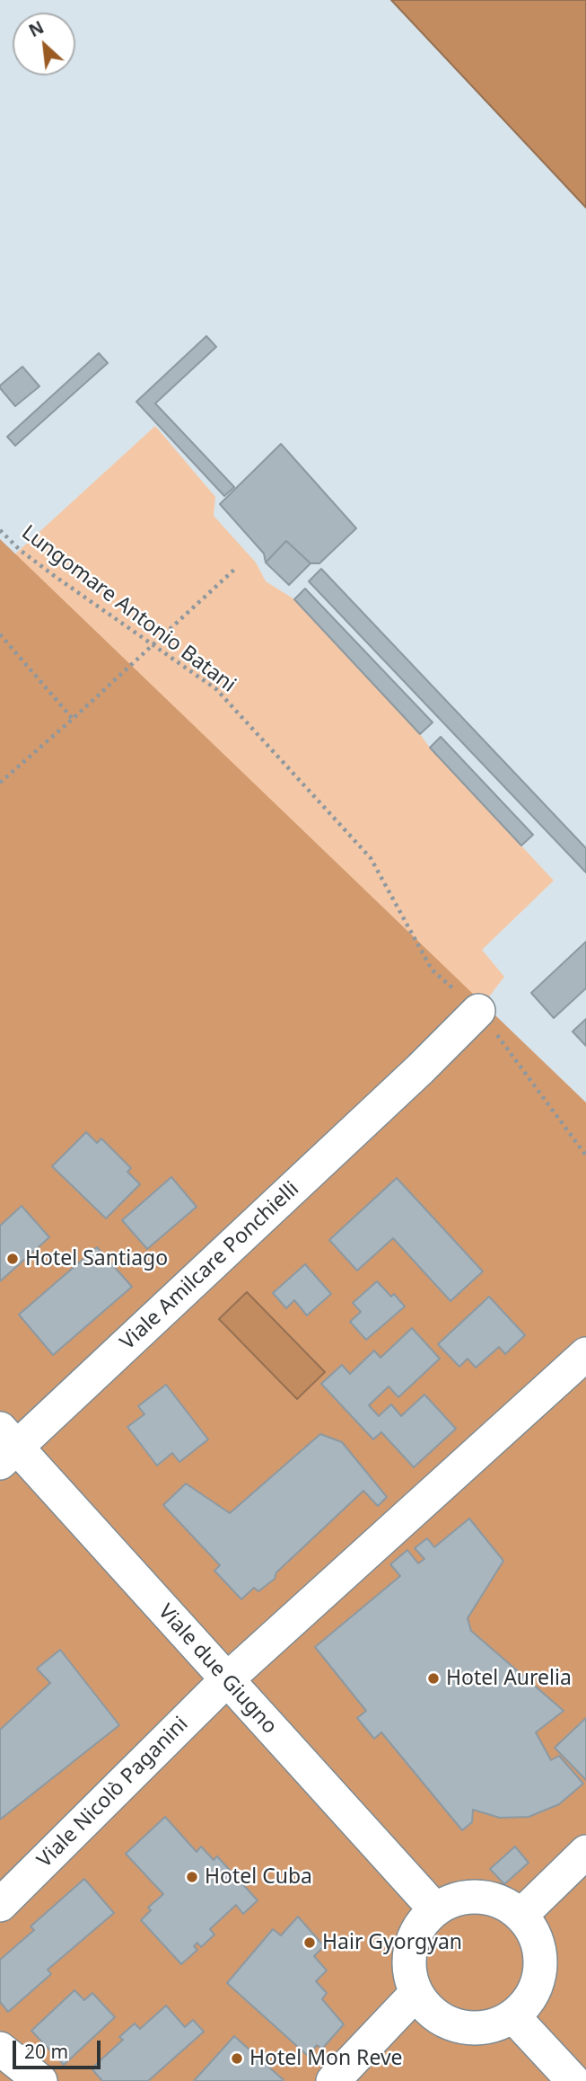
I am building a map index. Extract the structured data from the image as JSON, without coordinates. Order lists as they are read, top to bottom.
{
  "streets": {
    "street": ["Viale Amilcare Ponchielli", "Viale due Giugno", "Viale Nicolò Paganini"],
    "path": ["Lungomare Antonio Batani"]
  },
  "crossings": [
    ["Lungomare Antonio Batani", "Viale Amilcare Ponchielli"],
    ["Viale Amilcare Ponchielli", "Viale due Giugno"],
    ["Viale due Giugno", "Viale Nicolò Paganini"]
  ],
  "places": [
    "Hotel Santiago",
    "Hotel Aurelia",
    "Hotel Cuba",
    "Hair Gyorgyan",
    "Hotel Mon Reve"
  ],
  "scale_bar": "20 m",
  "north": "top left"
}
